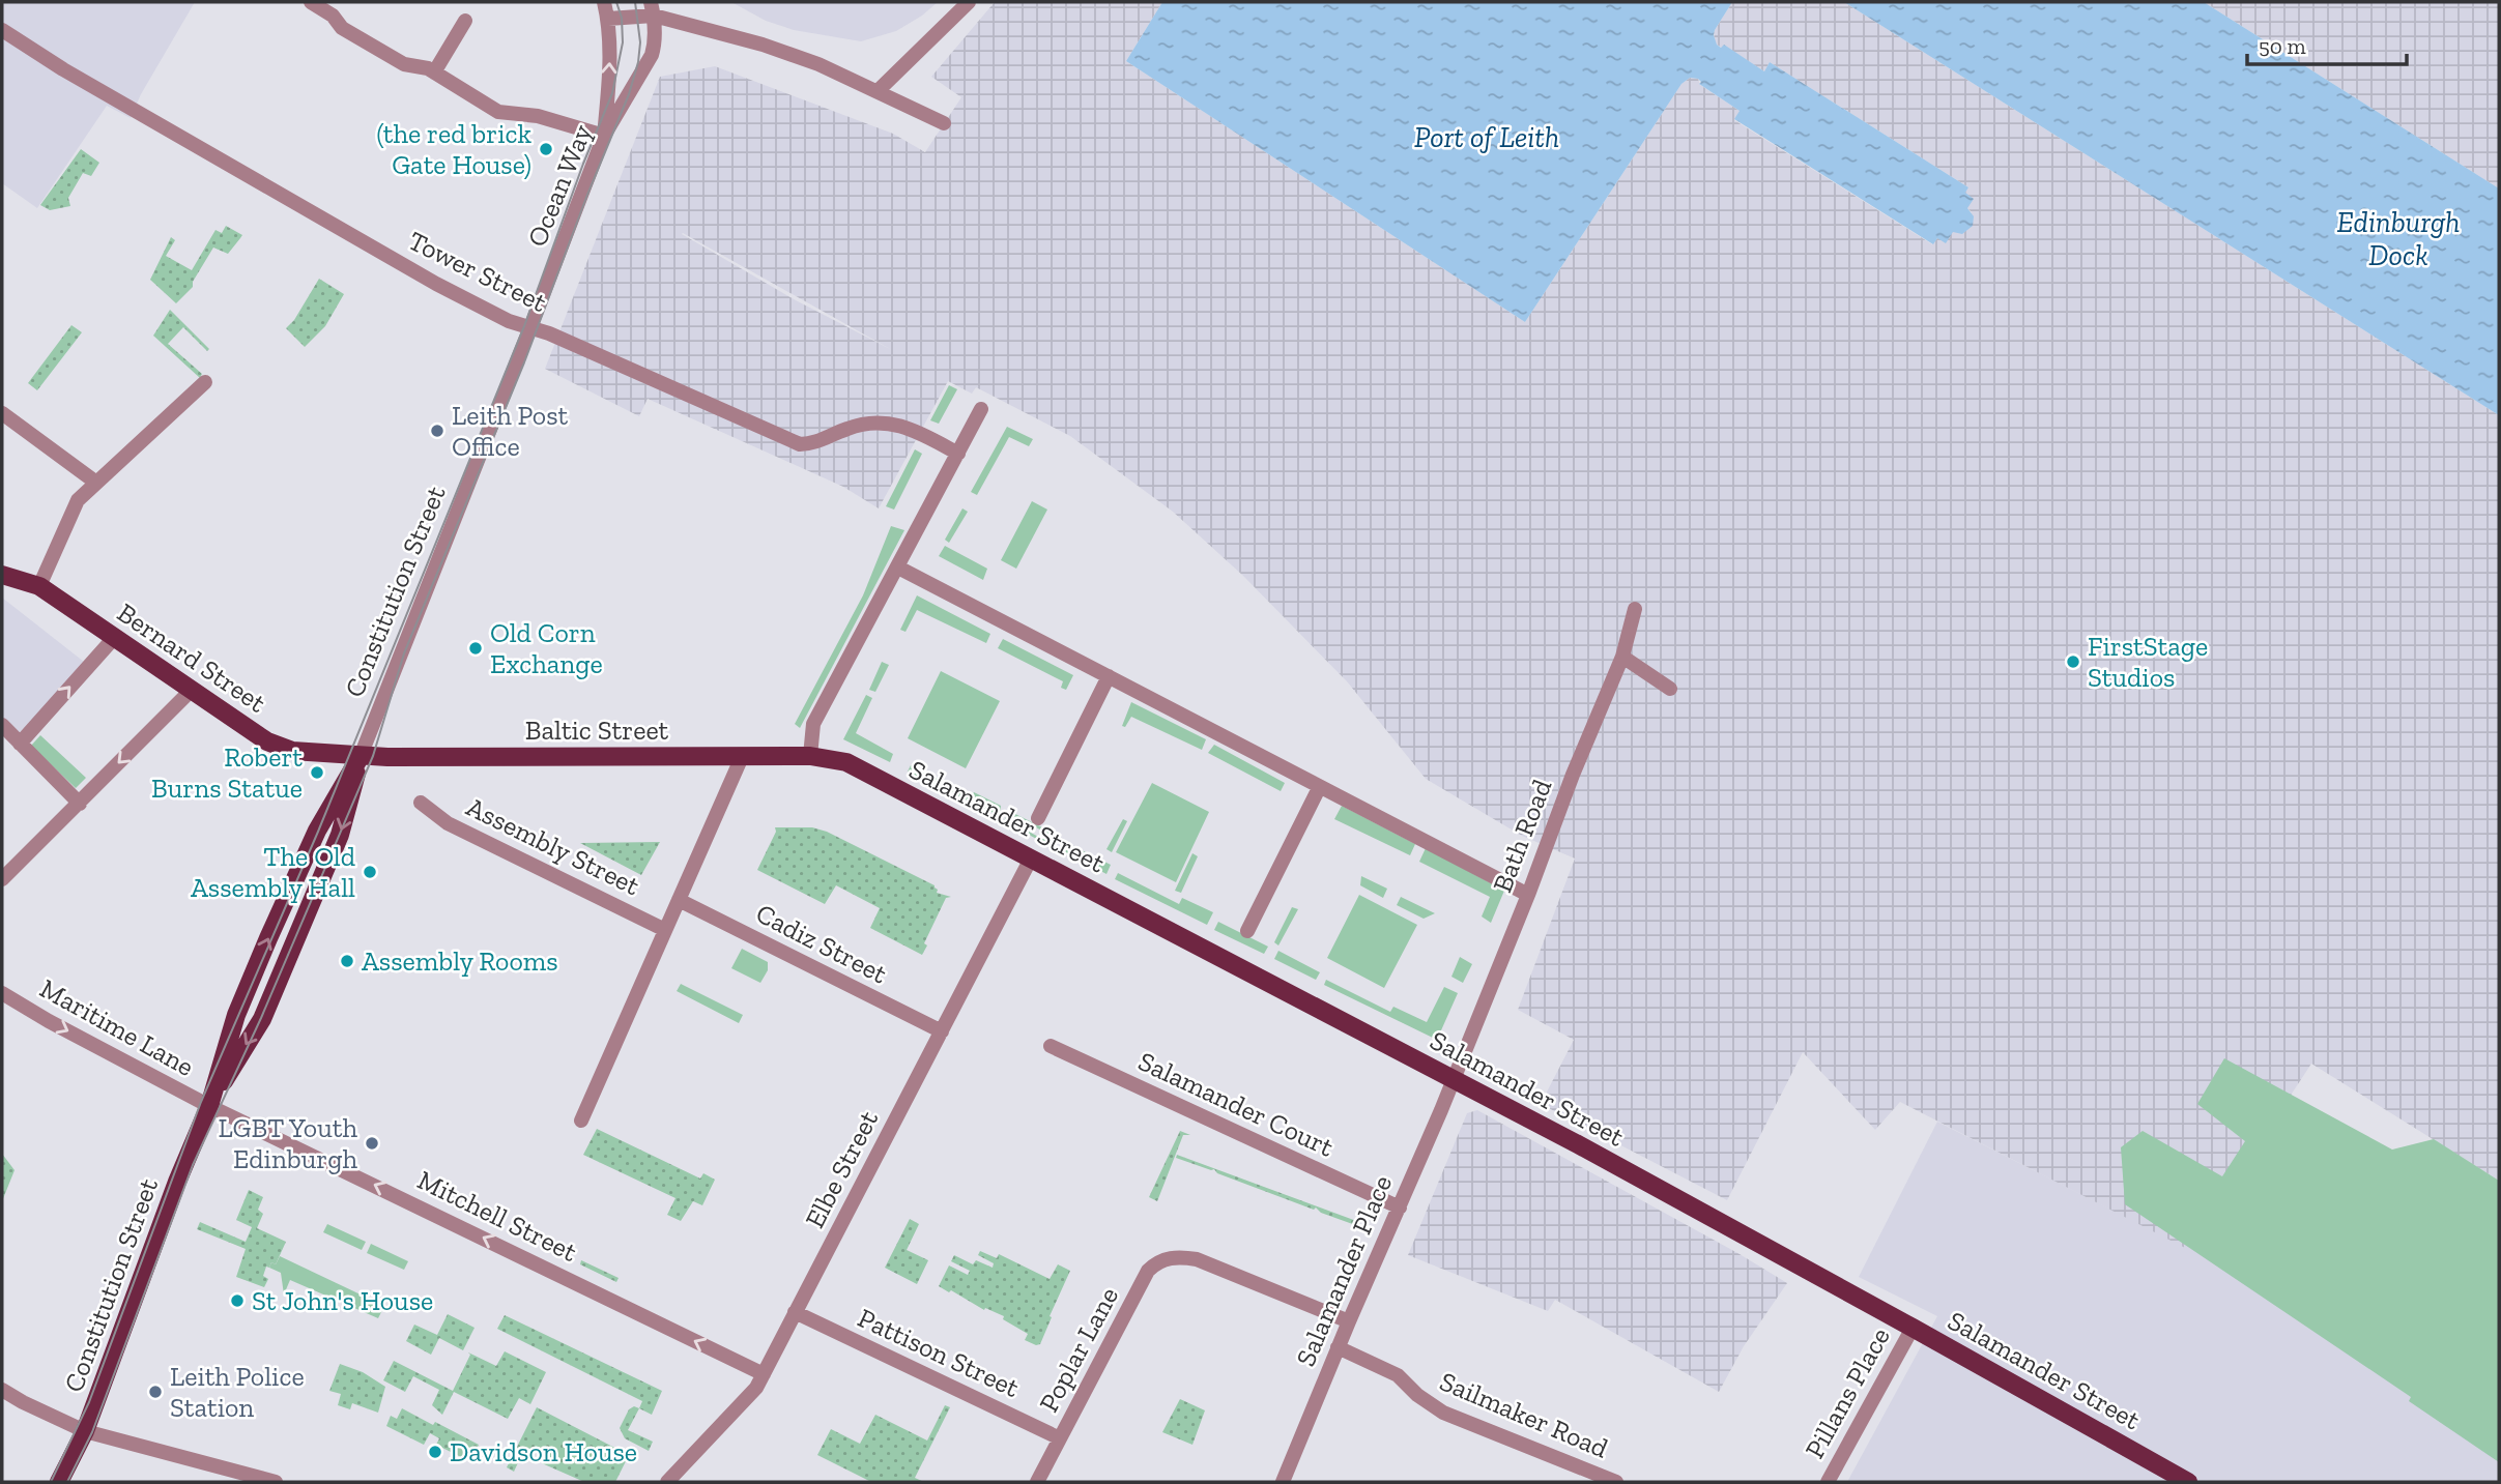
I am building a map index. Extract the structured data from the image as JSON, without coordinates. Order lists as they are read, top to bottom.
{
  "streets": {
    "main road": [
      "Constitution Street",
      "Bernard Street",
      "Baltic Street",
      "Salamander Street"
    ],
    "street": [
      "Ocean Way",
      "Tower Street",
      "Bath Road",
      "Assembly Street",
      "Cadiz Street",
      "Maritime Lane",
      "Salamander Court",
      "Elbe Street",
      "Mitchell Street",
      "Salamander Place",
      "Poplar Lane",
      "Pattison Street",
      "Pillans Place",
      "Sailmaker Road"
    ]
  },
  "crossings": [
    ["Ocean Way", "Tower Street"],
    ["Ocean Way", "Constitution Street"],
    ["Tower Street", "Constitution Street"],
    ["Constitution Street", "Bernard Street"],
    ["Constitution Street", "Baltic Street"],
    ["Constitution Street", "Maritime Lane"],
    ["Constitution Street", "Mitchell Street"],
    ["Bernard Street", "Baltic Street"],
    ["Baltic Street", "Salamander Street"],
    ["Salamander Street", "Bath Road"],
    ["Salamander Street", "Elbe Street"],
    ["Salamander Street", "Salamander Place"],
    ["Salamander Street", "Pillans Place"],
    ["Bath Road", "Salamander Place"],
    ["Cadiz Street", "Elbe Street"],
    ["Maritime Lane", "Mitchell Street"],
    ["Salamander Court", "Salamander Place"],
    ["Elbe Street", "Mitchell Street"],
    ["Elbe Street", "Pattison Street"],
    ["Salamander Place", "Poplar Lane"],
    ["Salamander Place", "Sailmaker Road"],
    ["Poplar Lane", "Pattison Street"]
  ],
  "one_way": ["Maritime Lane", "Mitchell Street"],
  "water": ["Port of Leith", "Edinburgh Dock"],
  "places": [
    "(the red brick Gate House)",
    "Leith Post Office",
    "Old Corn Exchange",
    "FirstStage Studios",
    "Robert Burns Statue",
    "The Old Assembly Hall",
    "Assembly Rooms",
    "LGBT Youth Edinburgh",
    "St John's House",
    "Leith Police Station",
    "Davidson House"
  ],
  "scale_bar": "50 m"
}
